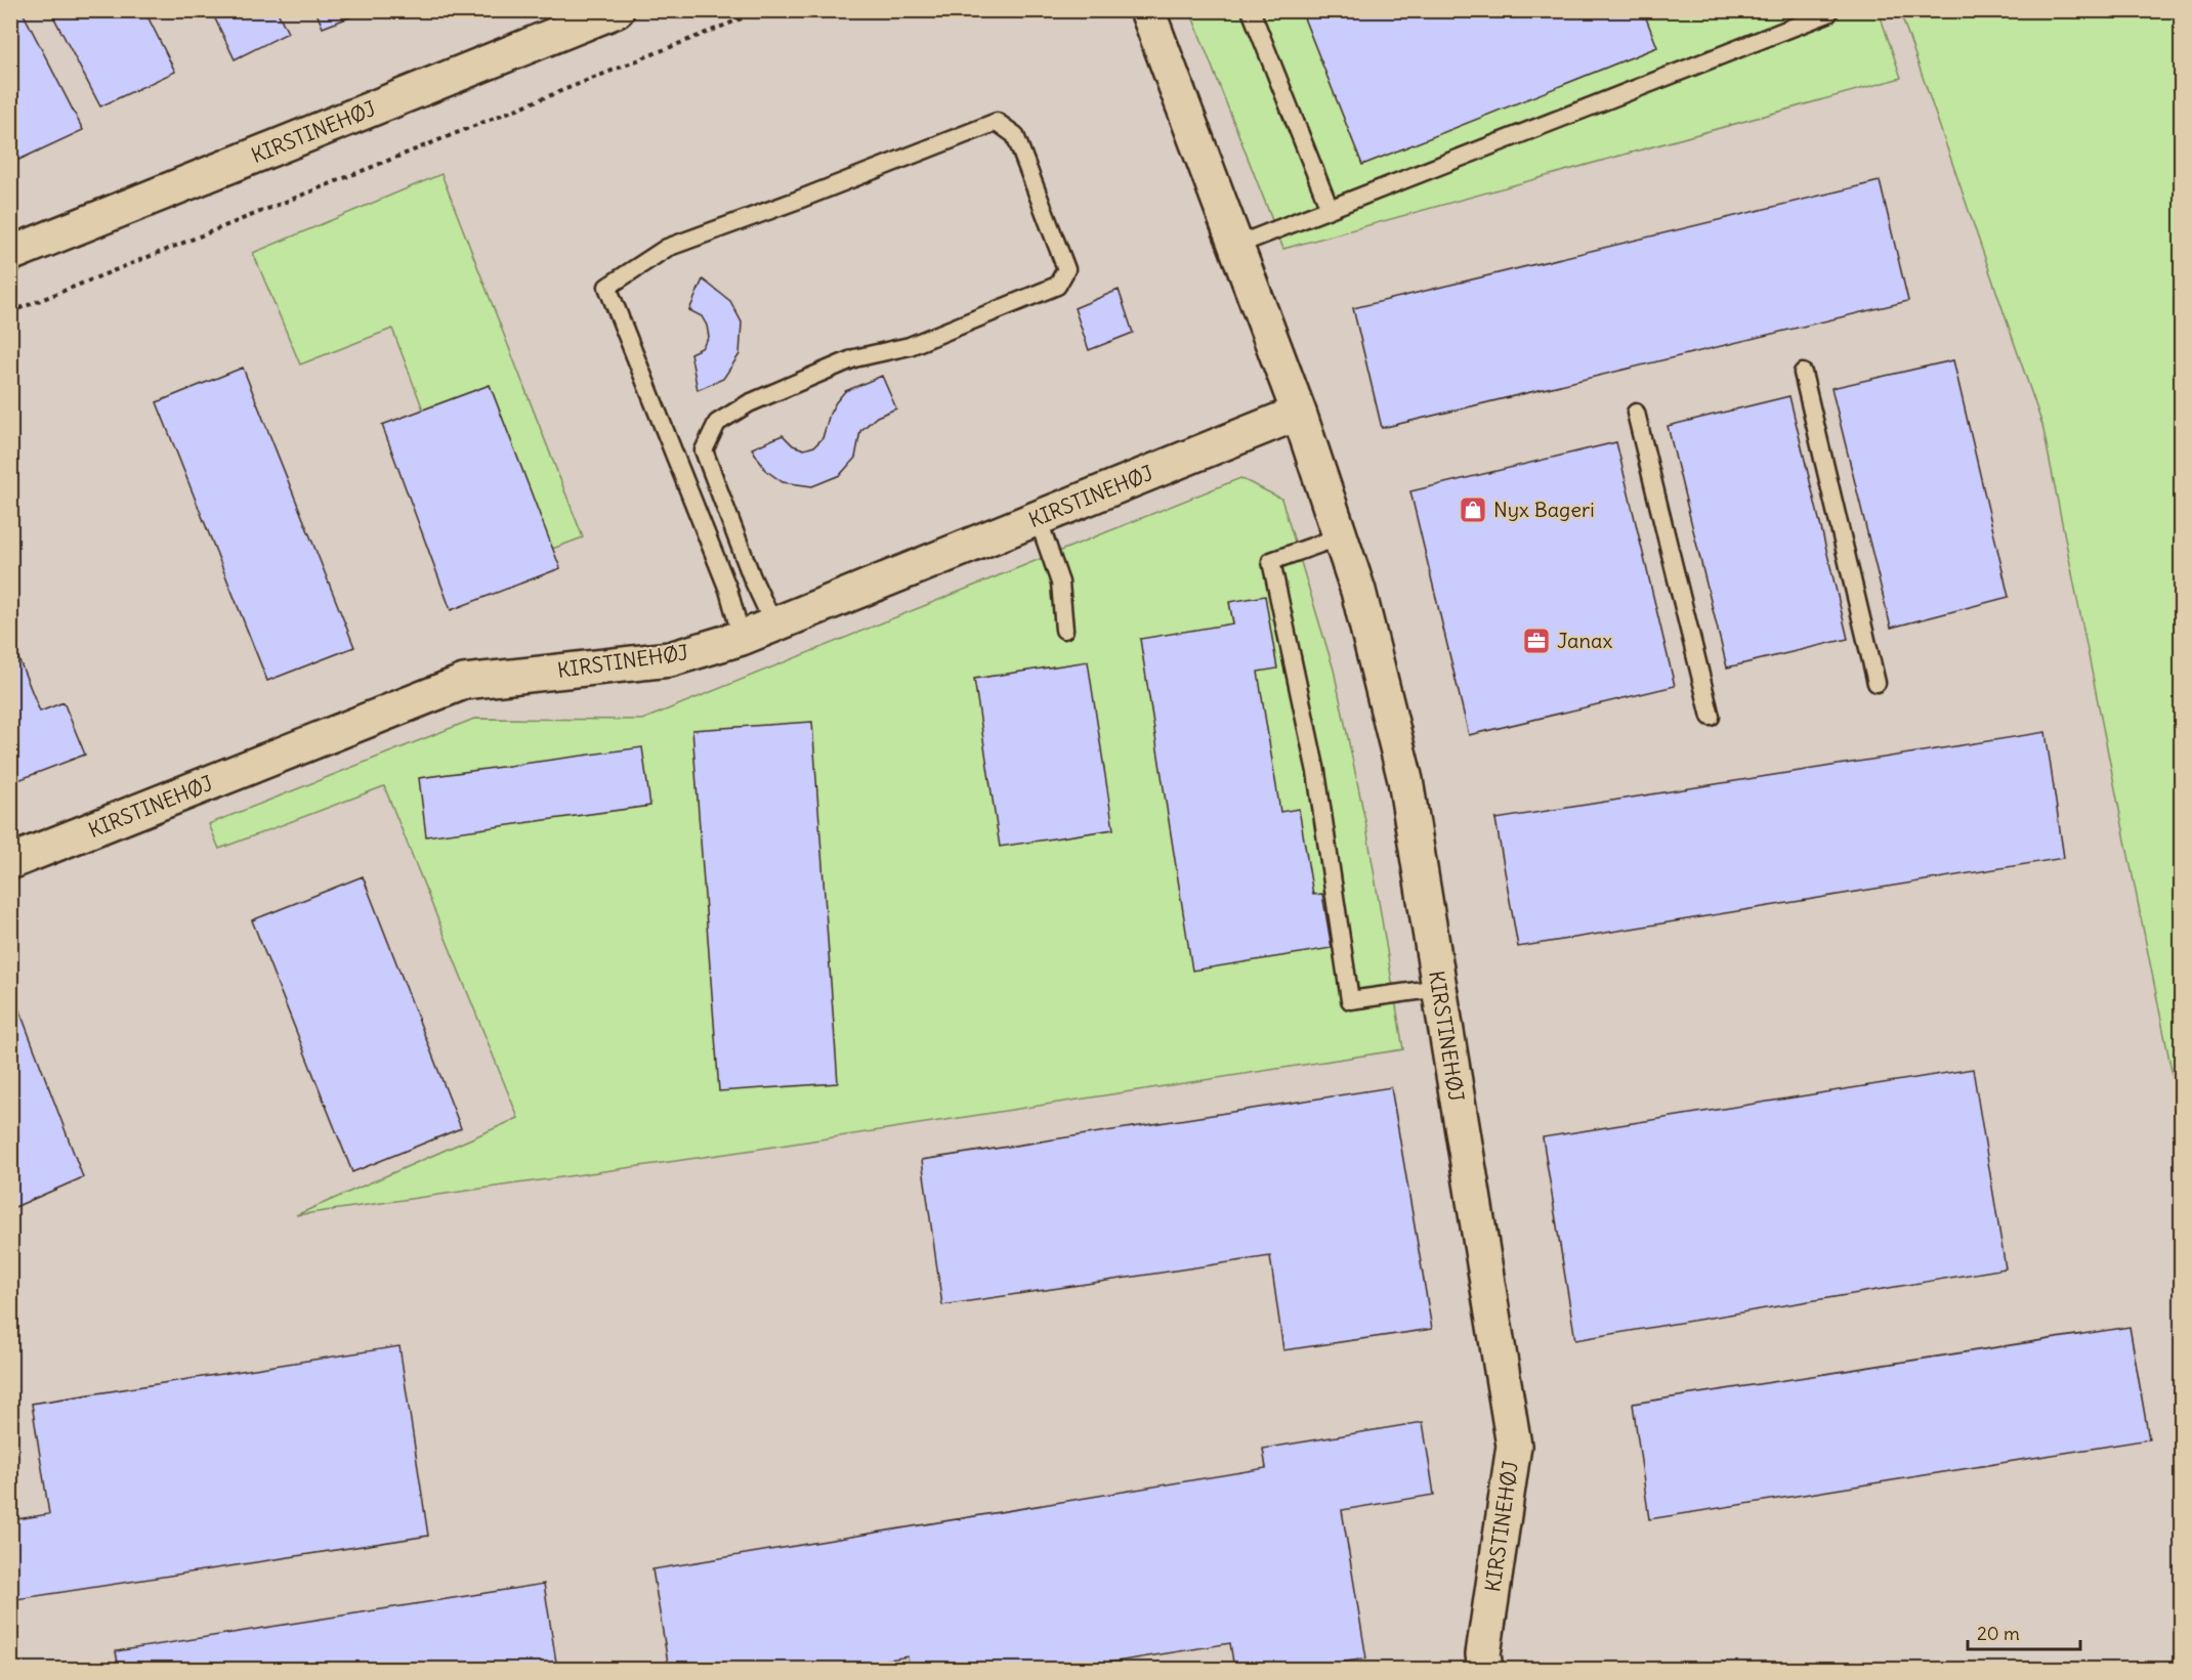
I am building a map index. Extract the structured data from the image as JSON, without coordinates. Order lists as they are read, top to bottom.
{
  "streets": {
    "street": ["KIRSTINEHØJ"]
  },
  "places": {
    "shop": ["Nyx Bageri"],
    "office": ["Janax"]
  },
  "scale_bar": "20 m"
}
